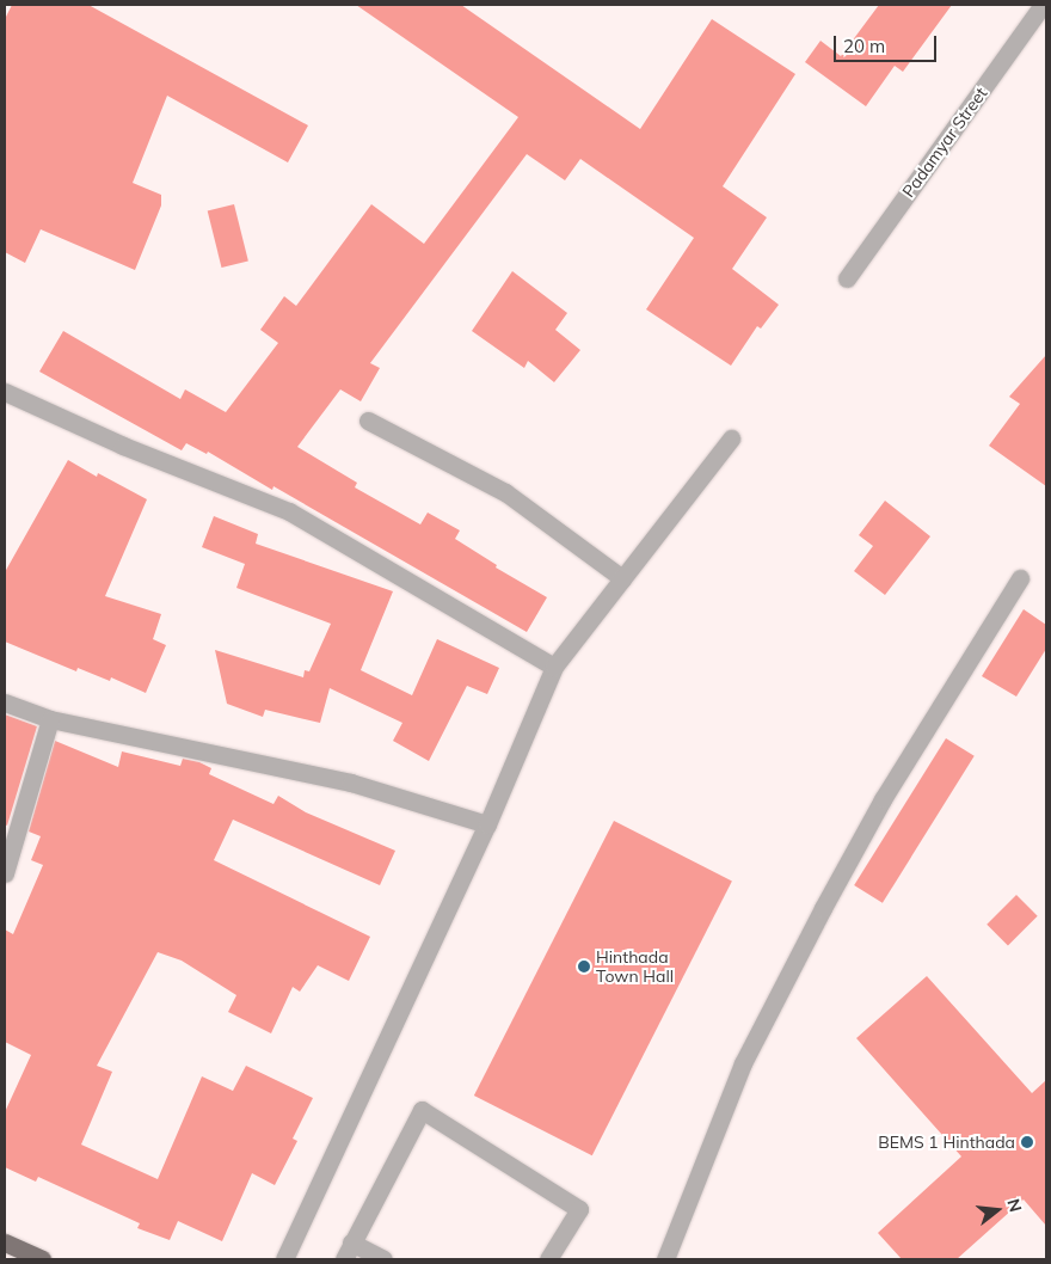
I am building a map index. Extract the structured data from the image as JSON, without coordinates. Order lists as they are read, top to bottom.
{
  "streets": {
    "street": ["Padamyar Street"]
  },
  "places": ["Hinthada Town Hall", "BEMS 1 Hinthada"],
  "scale_bar": "20 m",
  "north": "right"
}
